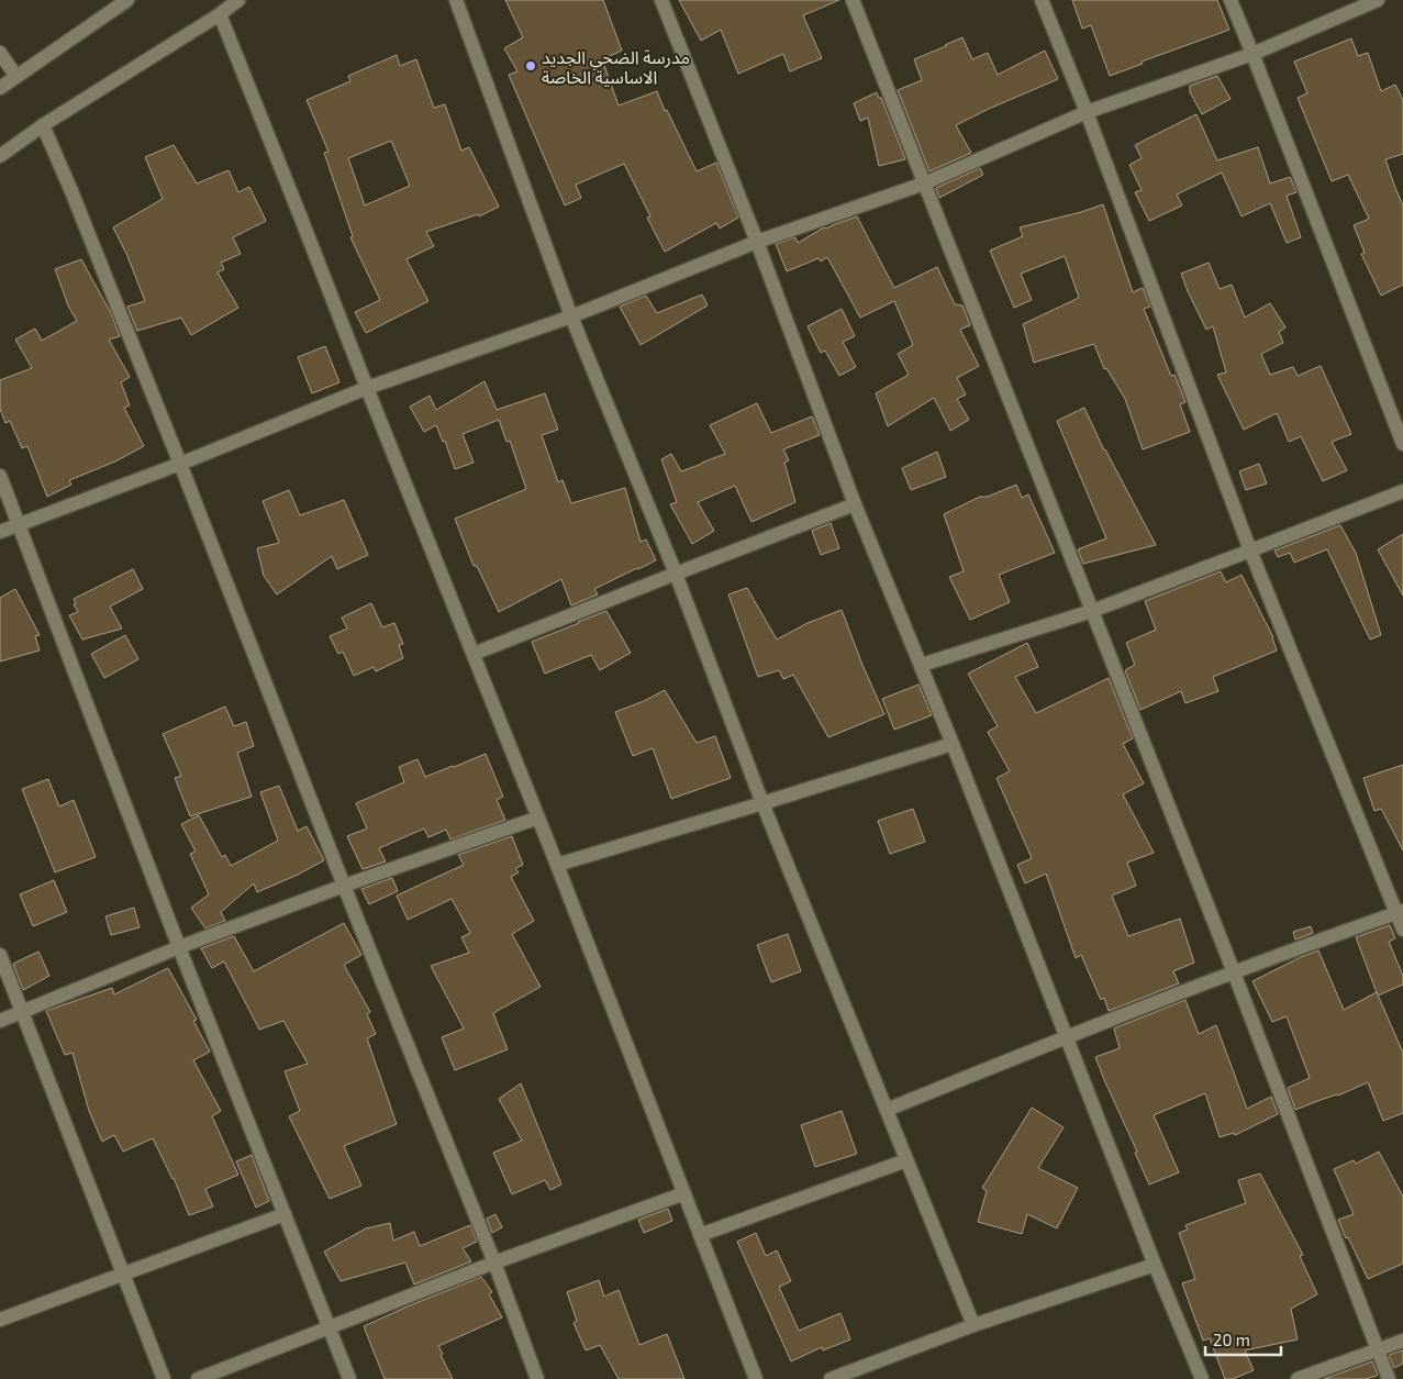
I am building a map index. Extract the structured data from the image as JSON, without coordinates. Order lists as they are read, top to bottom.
{
  "places": ["مدرسة الضحي الجديد الاساسية الخاصة"],
  "scale_bar": "20 m"
}
